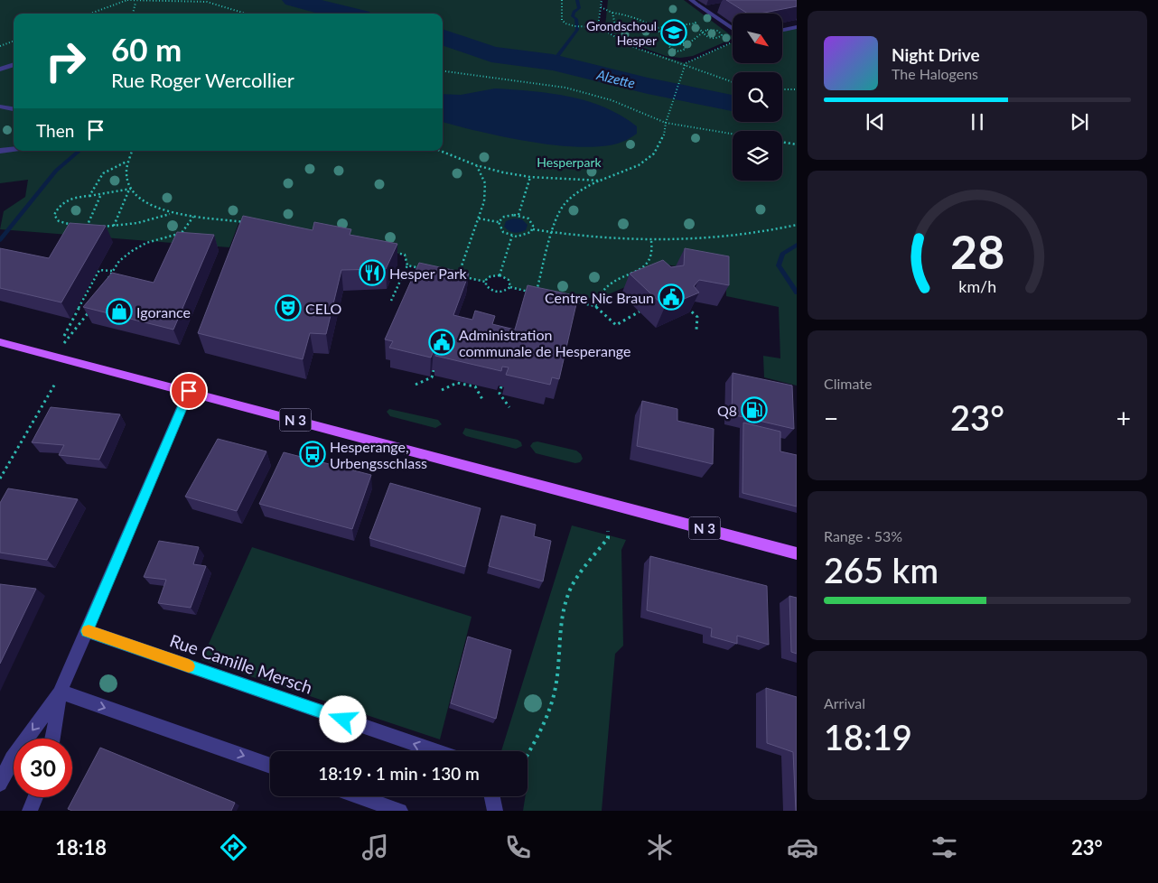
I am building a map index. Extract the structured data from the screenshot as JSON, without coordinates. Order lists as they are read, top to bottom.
{
  "streets": {
    "main road": ["N 3"],
    "street": ["Rue Camille Mersch"]
  },
  "water": ["Alzette"],
  "parks": ["Hesperpark"],
  "places": {
    "school or university": ["Grondschoul Hesper"],
    "restaurant": ["Hesper Park"],
    "public building": ["Centre Nic Braun", "Administration communale de Hesperange"],
    "theatre": ["CELO"],
    "shop": ["Igorance"],
    "fuel station": ["Q8"],
    "bus stop": ["Hesperange, Urbengsschlass"]
  },
  "north": "bottom right",
  "page": {
    "turn": ["60 m", "Rue Roger Wercollier"],
    "song": ["Night Drive", "The Halogens"],
    "then": "Then",
    "tile": [
      "Climate",
      ["Range · 53%", "265 km"],
      ["Arrival", "18:19"]
    ],
    "heat": ["−", "23°", "+"],
    "limit": "30",
    "trip": "18:19 · 1 min · 130 m",
    "tabs": ["18:18", "23°"],
    "gauge": ["28", "km/h"]
  }
}
